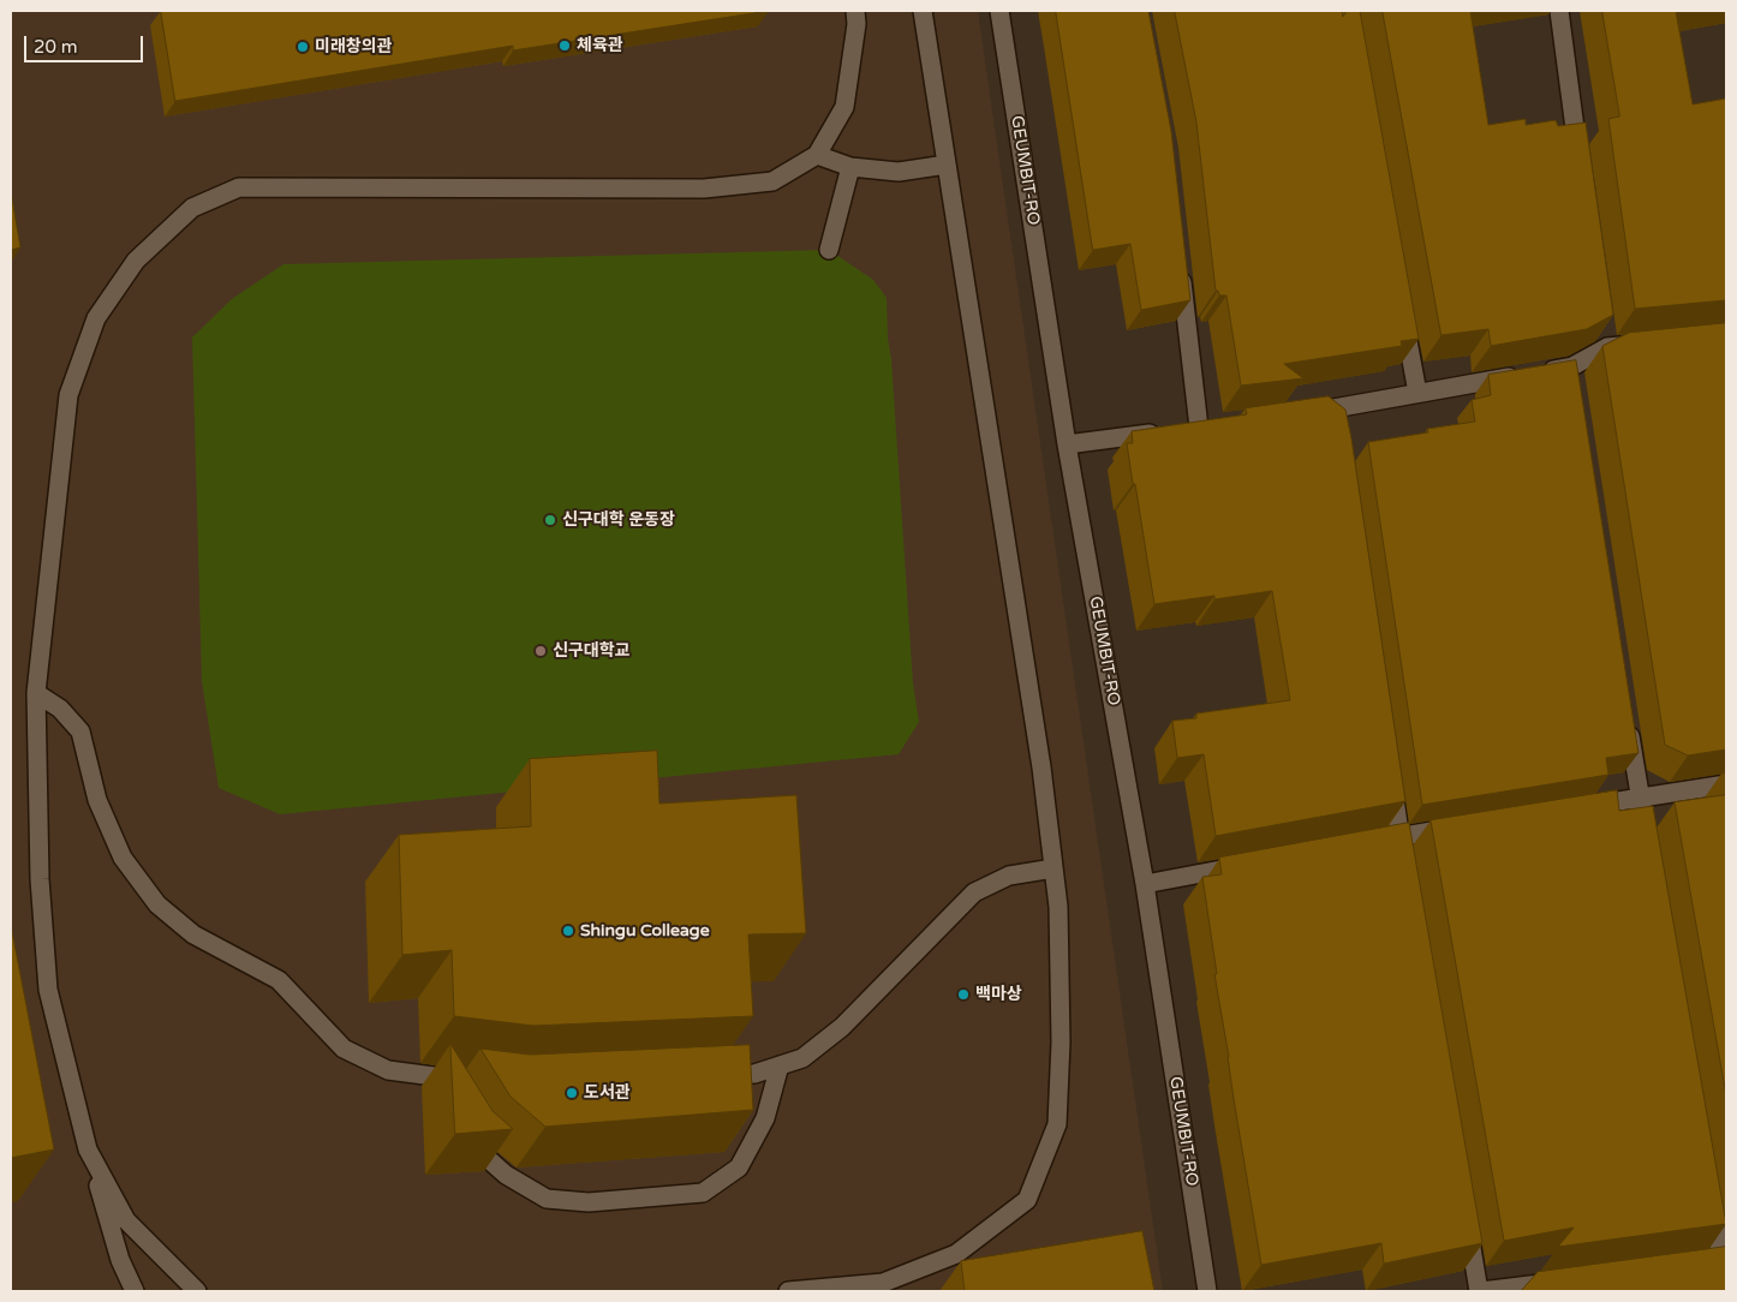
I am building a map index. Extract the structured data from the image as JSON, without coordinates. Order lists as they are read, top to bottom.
{
  "streets": {
    "street": ["GEUMBIT-RO"]
  },
  "places": [
    "체육관",
    "미래창의관",
    "신구대학 운동장",
    "신구대학교",
    "Shingu Colleage",
    "백마상",
    "도서관"
  ],
  "scale_bar": "20 m"
}
